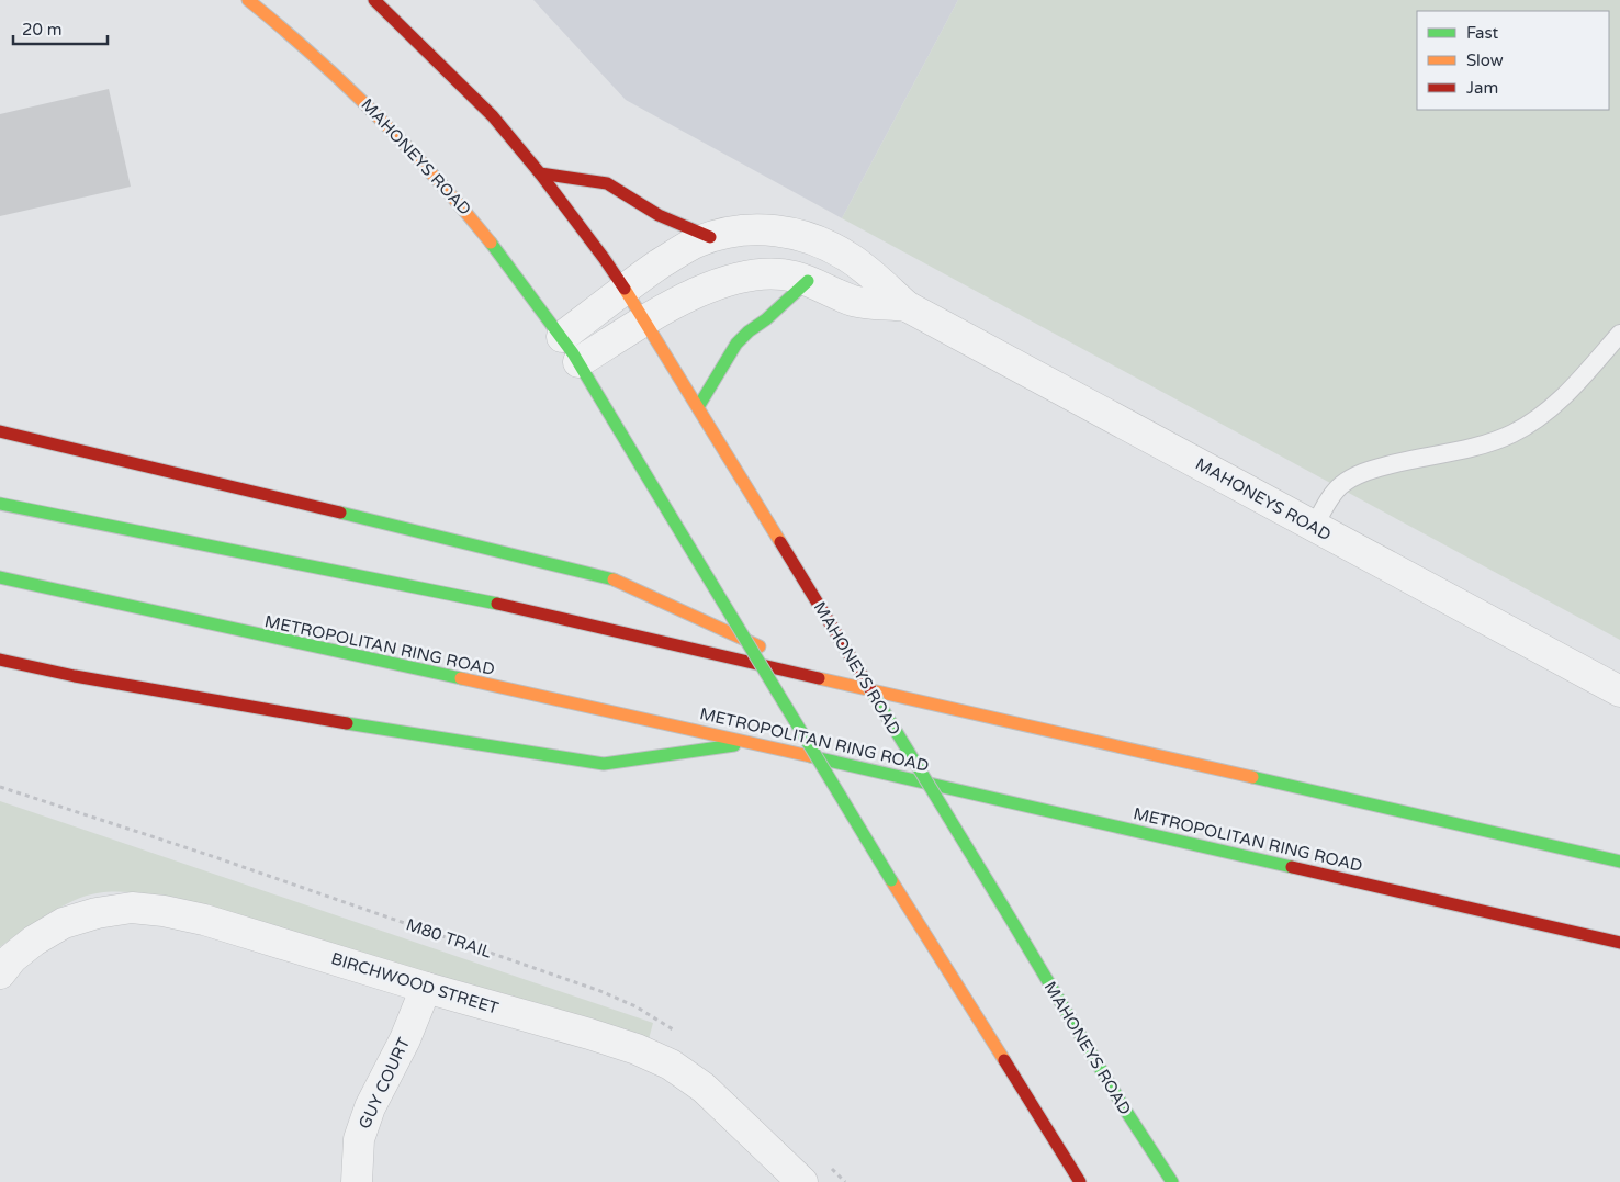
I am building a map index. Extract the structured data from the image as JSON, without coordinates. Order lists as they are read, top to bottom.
{
  "streets": {
    "main road": ["MAHONEYS ROAD", "METROPOLITAN RING ROAD"],
    "street": ["BIRCHWOOD STREET", "GUY COURT"],
    "path": ["M80 TRAIL"]
  },
  "crossings": [
    ["BIRCHWOOD STREET", "GUY COURT"]
  ],
  "legend": ["Fast", "Slow", "Jam"],
  "scale_bar": "20 m"
}
